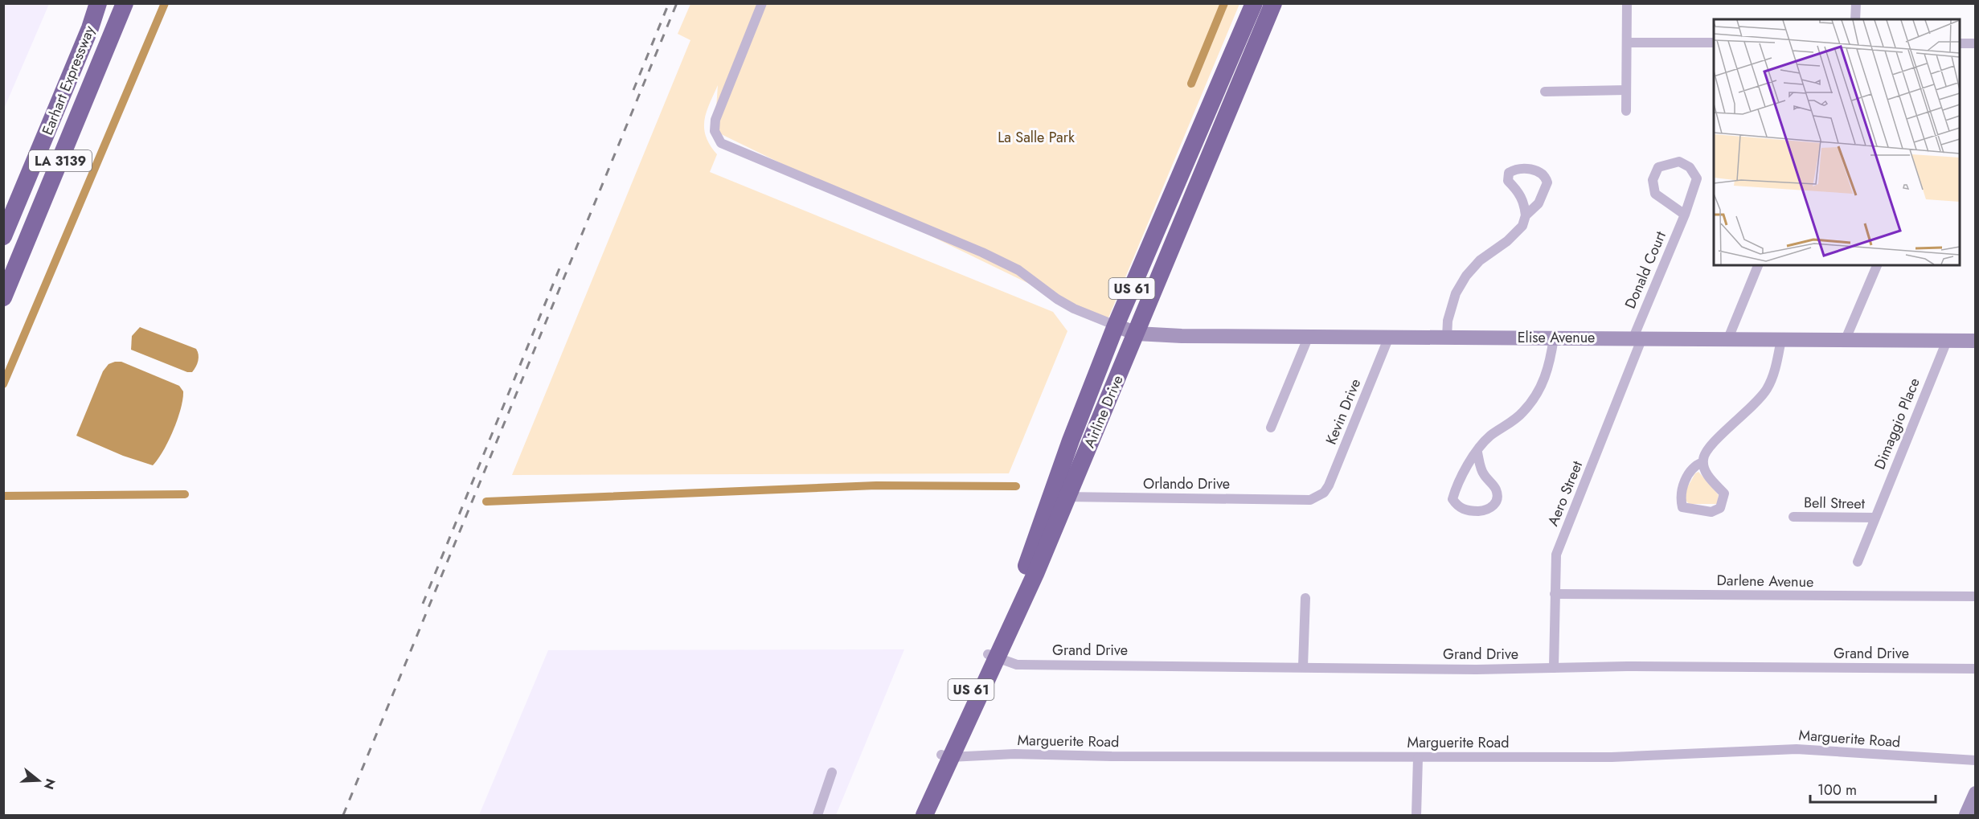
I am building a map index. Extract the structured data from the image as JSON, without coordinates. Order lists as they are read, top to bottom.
{
  "streets": {
    "highway": [
      "Earhart Expressway",
      "LA 3139",
      "US 61",
      "Airline Drive"
    ],
    "street": [
      "Donald Court",
      "Elise Avenue",
      "Kevin Drive",
      "Dimaggio Place",
      "Orlando Drive",
      "Aero Street",
      "Bell Street",
      "Darlene Avenue",
      "Grand Drive",
      "Marguerite Road"
    ]
  },
  "crossings": [
    ["Donald Court", "Elise Avenue"],
    ["Donald Court", "Aero Street"],
    ["Elise Avenue", "Airline Drive"],
    ["Elise Avenue", "Kevin Drive"],
    ["Elise Avenue", "Dimaggio Place"],
    ["Elise Avenue", "Aero Street"],
    ["Airline Drive", "Orlando Drive"],
    ["Airline Drive", "Grand Drive"],
    ["Airline Drive", "Marguerite Road"],
    ["Kevin Drive", "Orlando Drive"],
    ["Dimaggio Place", "Bell Street"],
    ["Aero Street", "Darlene Avenue"],
    ["Aero Street", "Grand Drive"]
  ],
  "parks": ["La Salle Park"],
  "scale_bar": "100 m",
  "north": "right"
}
